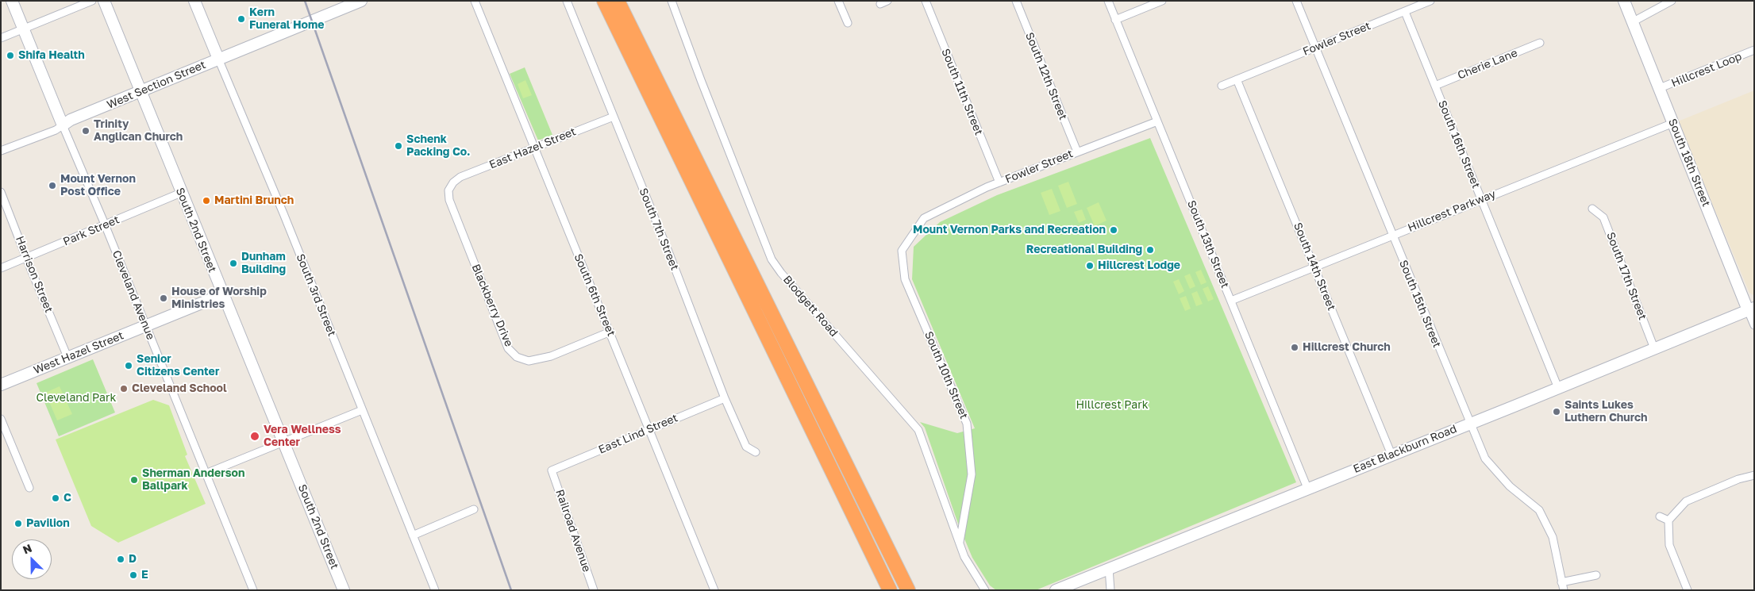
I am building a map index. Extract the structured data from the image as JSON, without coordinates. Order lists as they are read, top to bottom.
{
  "streets": {
    "street": [
      "Fowler Street",
      "Cherie Lane",
      "Hillcrest Loop",
      "South 12th Street",
      "West Section Street",
      "South 11th Street",
      "South 16th Street",
      "East Hazel Street",
      "South 18th Street",
      "Hillcrest Parkway",
      "South 7th Street",
      "South 2nd Street",
      "Park Street",
      "South 13th Street",
      "South 14th Street",
      "Harrison Street",
      "South 17th Street",
      "Cleveland Avenue",
      "South 3rd Street",
      "South 6th Street",
      "South 15th Street",
      "Blackberry Drive",
      "Blodgett Road",
      "West Hazel Street",
      "South 10th Street",
      "East Lind Street",
      "East Blackburn Road",
      "Railroad Avenue"
    ]
  },
  "crossings": [
    ["Fowler Street", "South 12th Street"],
    ["Fowler Street", "South 11th Street"],
    ["Fowler Street", "South 16th Street"],
    ["Fowler Street", "South 13th Street"],
    ["Fowler Street", "South 14th Street"],
    ["Fowler Street", "South 15th Street"],
    ["Fowler Street", "South 10th Street"],
    ["Cherie Lane", "South 16th Street"],
    ["Hillcrest Loop", "South 18th Street"],
    ["West Section Street", "South 2nd Street"],
    ["West Section Street", "Cleveland Avenue"],
    ["West Section Street", "South 3rd Street"],
    ["South 16th Street", "Hillcrest Parkway"],
    ["South 16th Street", "East Blackburn Road"],
    ["East Hazel Street", "South 7th Street"],
    ["East Hazel Street", "South 6th Street"],
    ["East Hazel Street", "Blackberry Drive"],
    ["South 18th Street", "Hillcrest Parkway"],
    ["South 18th Street", "East Blackburn Road"],
    ["Hillcrest Parkway", "South 13th Street"],
    ["Hillcrest Parkway", "South 14th Street"],
    ["Hillcrest Parkway", "South 15th Street"],
    ["South 7th Street", "East Lind Street"],
    ["South 2nd Street", "Park Street"],
    ["South 2nd Street", "West Hazel Street"],
    ["Park Street", "Harrison Street"],
    ["Park Street", "Cleveland Avenue"],
    ["South 13th Street", "East Blackburn Road"],
    ["South 14th Street", "East Blackburn Road"],
    ["Harrison Street", "West Hazel Street"],
    ["South 17th Street", "East Blackburn Road"],
    ["Cleveland Avenue", "West Hazel Street"],
    ["South 6th Street", "Blackberry Drive"],
    ["South 6th Street", "East Lind Street"],
    ["South 15th Street", "East Blackburn Road"],
    ["Blodgett Road", "South 10th Street"],
    ["East Lind Street", "Railroad Avenue"]
  ],
  "parks": ["Cleveland Park", "Hillcrest Park"],
  "places": [
    "Kern Funeral Home",
    "Shifa Health",
    "Trinity Anglican Church",
    "Schenk Packing Co.",
    "Mount Vernon Post Office",
    "Martini Brunch",
    "Mount Vernon Parks and Recreation",
    "Recreational Building",
    "Dunham Building",
    "Hillcrest Lodge",
    "House of Worship Ministries",
    "Hillcrest Church",
    "Senior Citizens Center",
    "Cleveland School",
    "Saints Lukes Luthern Church",
    "Vera Wellness Center",
    "Sherman Anderson Ballpark",
    "C",
    "Pavilion",
    "D",
    "E"
  ],
  "north": "top left"
}
